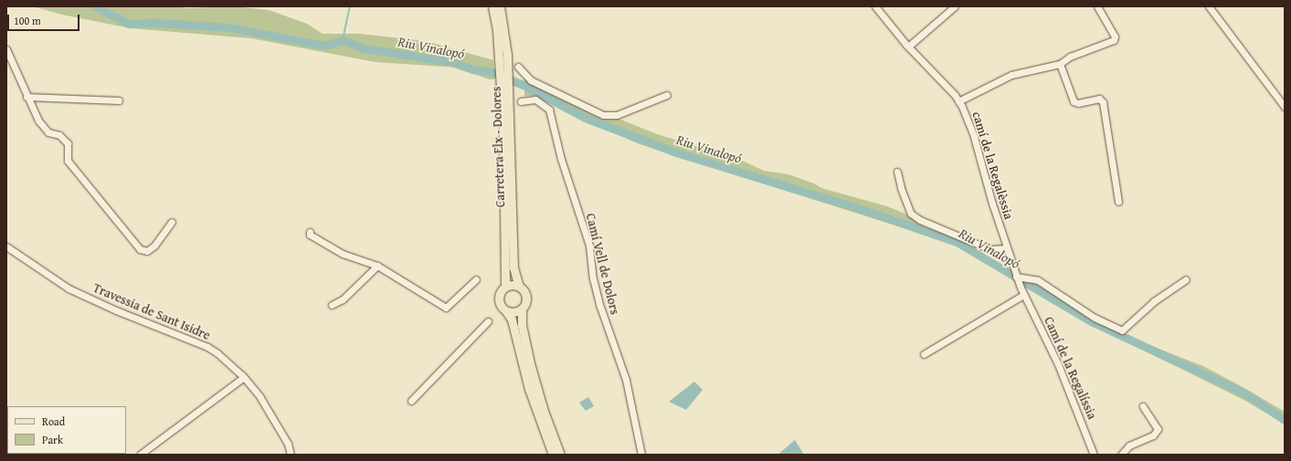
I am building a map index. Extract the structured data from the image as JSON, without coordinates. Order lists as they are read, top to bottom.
{
  "streets": {
    "main road": ["Carretera Elx - Dolores"],
    "street": [
      "camí de la Regalèssia",
      "Camí Vell de Dolors",
      "Travessia de Sant Isidre",
      "Camí de la Regalíssia"
    ]
  },
  "crossings": [
    ["camí de la Regalèssia", "Camí de la Regalíssia"]
  ],
  "water": ["Riu Vinalopó"],
  "legend": ["Road", "Park"],
  "scale_bar": "100 m"
}
